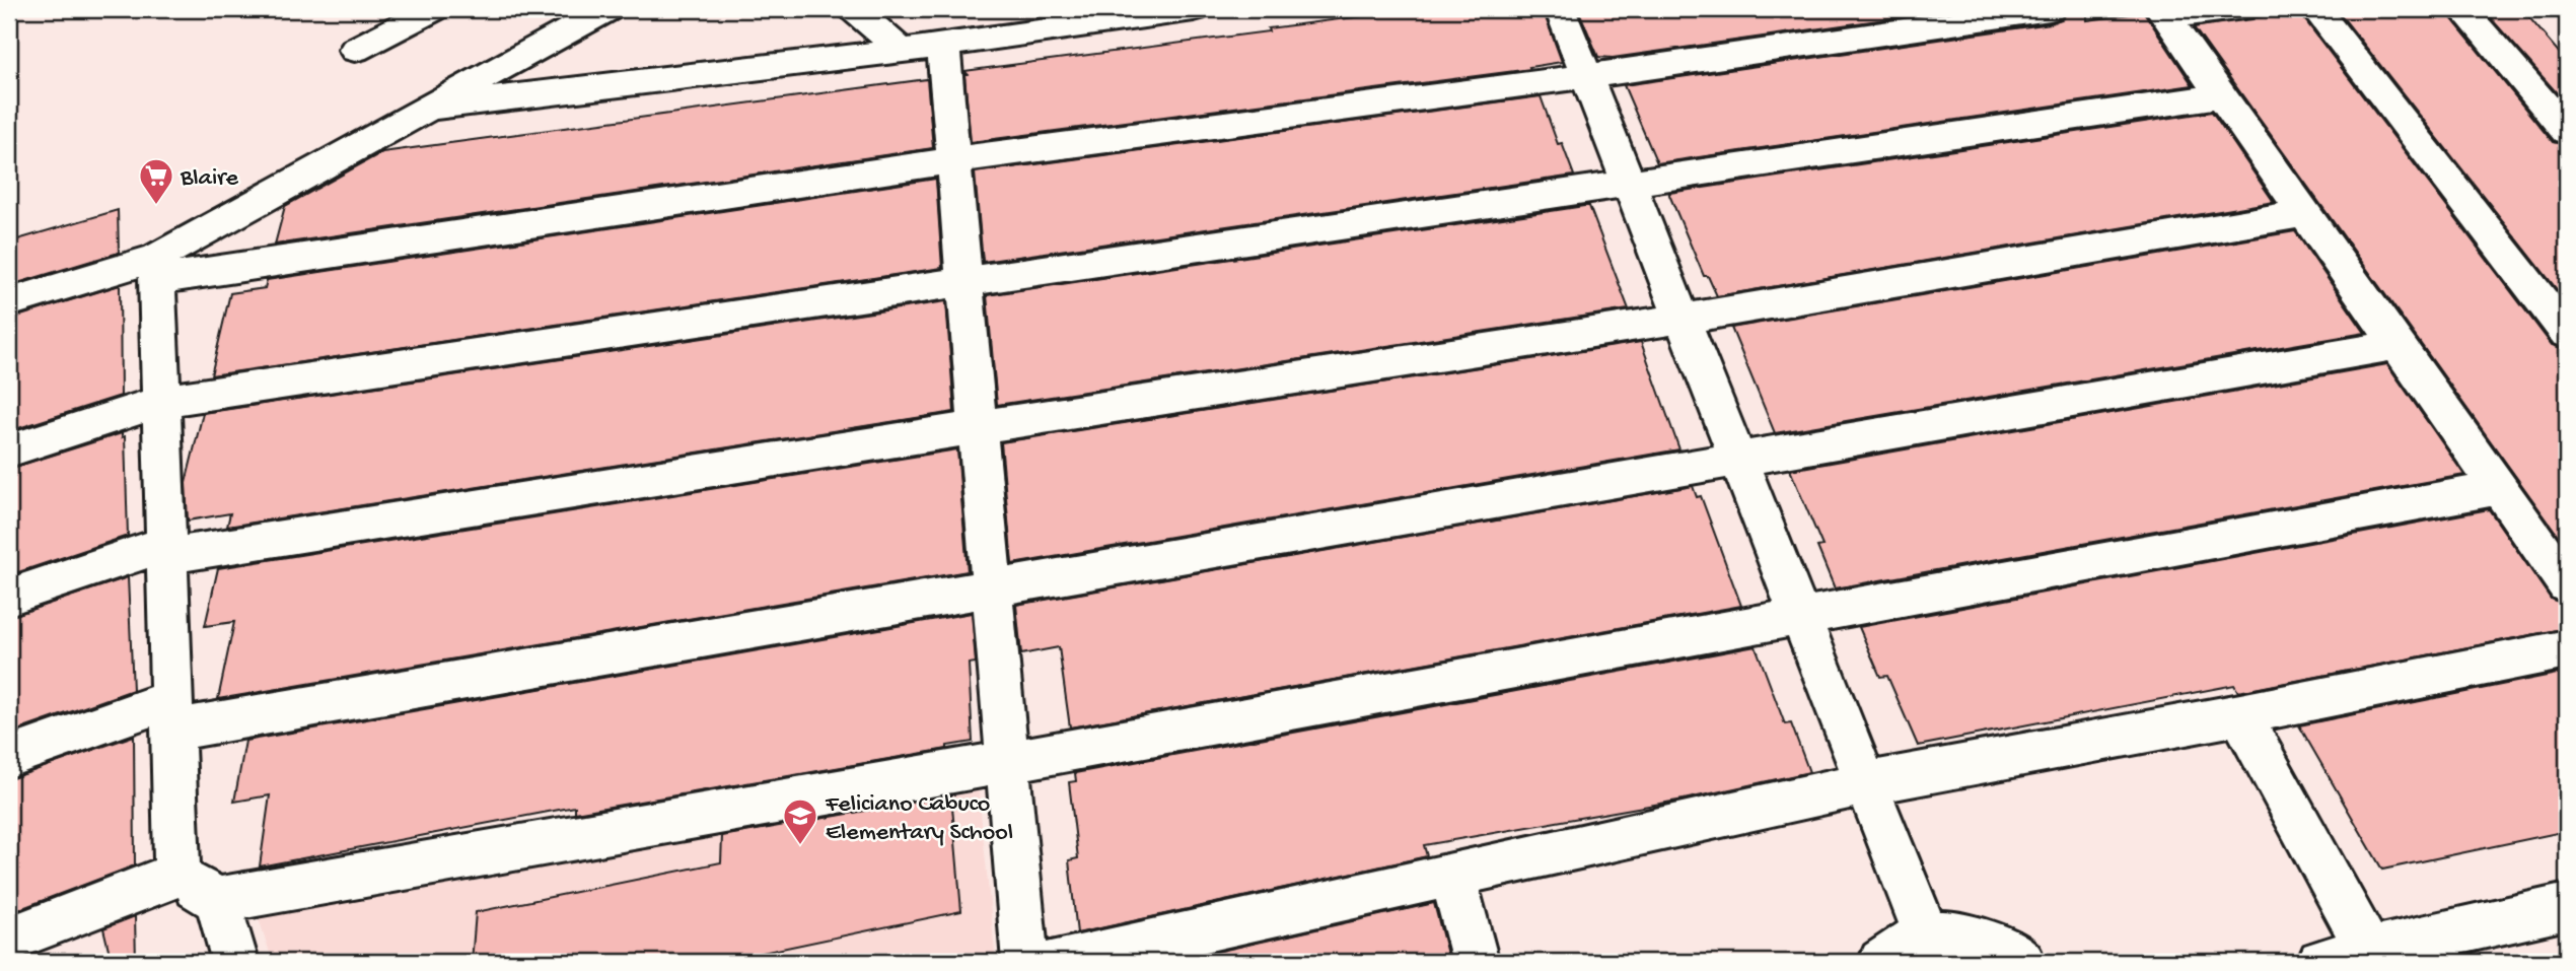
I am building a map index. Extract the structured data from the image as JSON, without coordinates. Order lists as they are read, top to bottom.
{
  "places": {
    "supermarket": ["Blaire"],
    "school or university": ["Feliciano Cabuco Elementary School"]
  }
}
